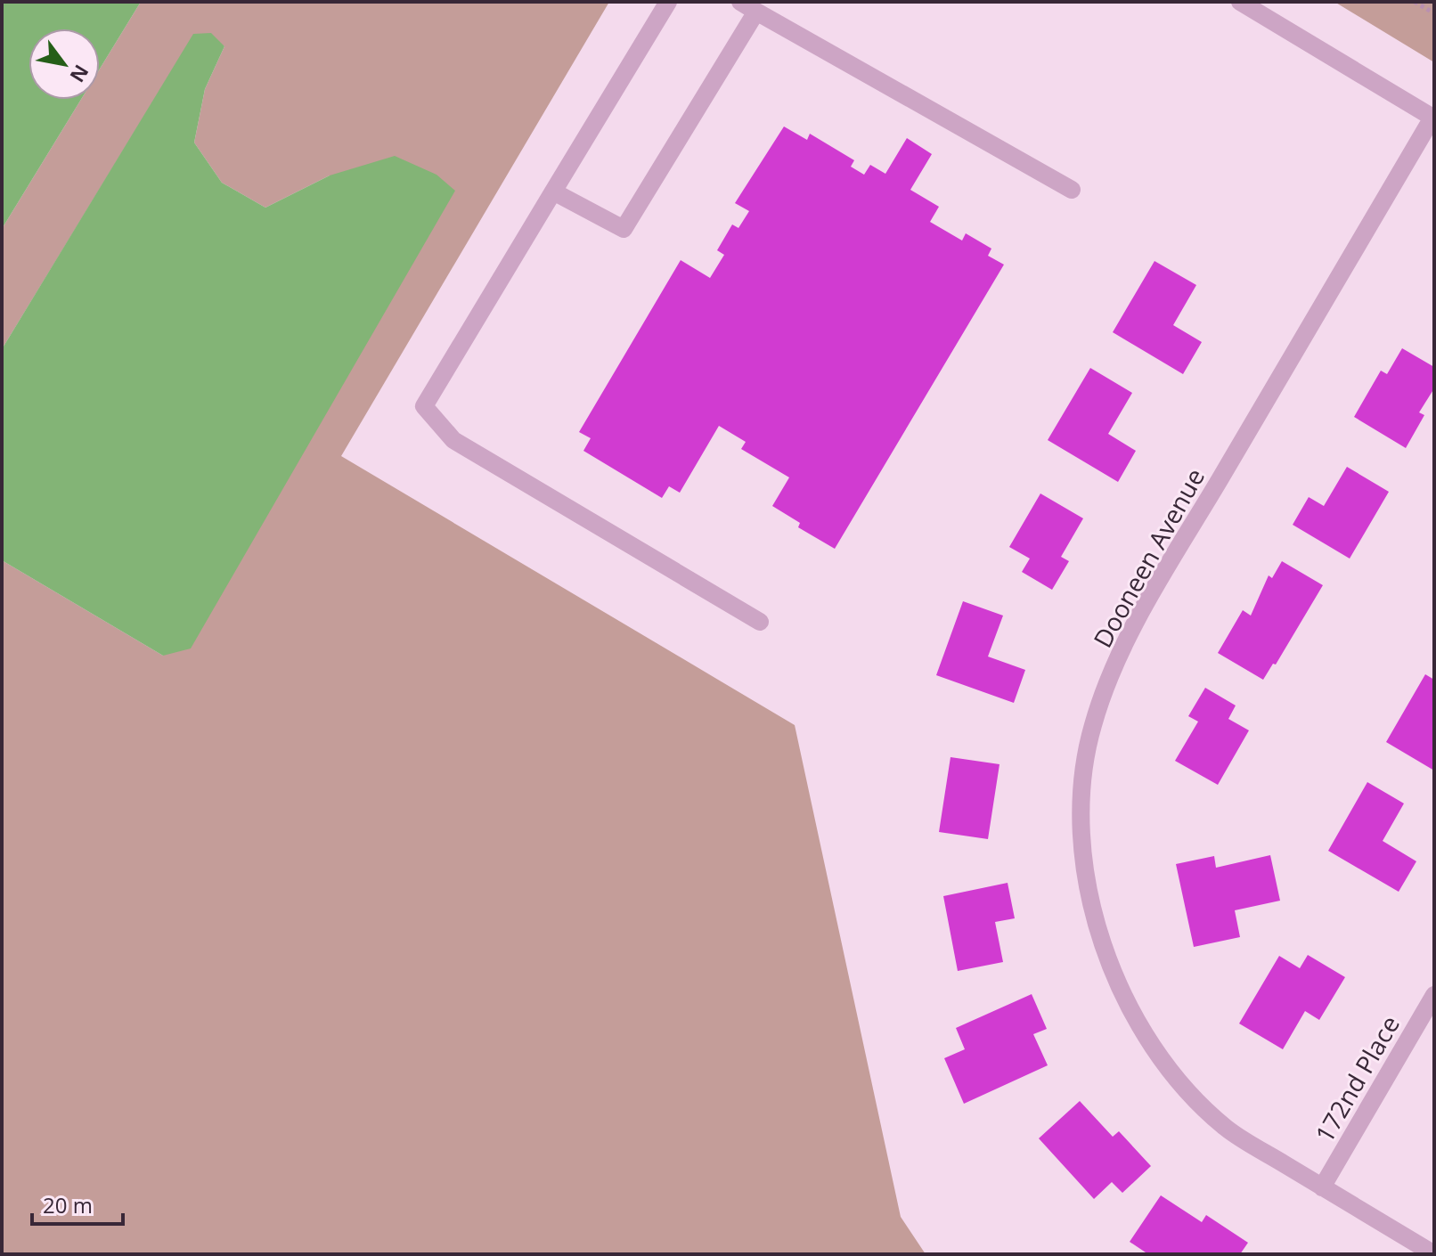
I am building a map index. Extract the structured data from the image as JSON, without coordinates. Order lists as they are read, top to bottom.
{
  "streets": {
    "street": ["Dooneen Avenue", "172nd Place"]
  },
  "crossings": [
    ["Dooneen Avenue", "172nd Place"]
  ],
  "scale_bar": "20 m",
  "north": "bottom right"
}
